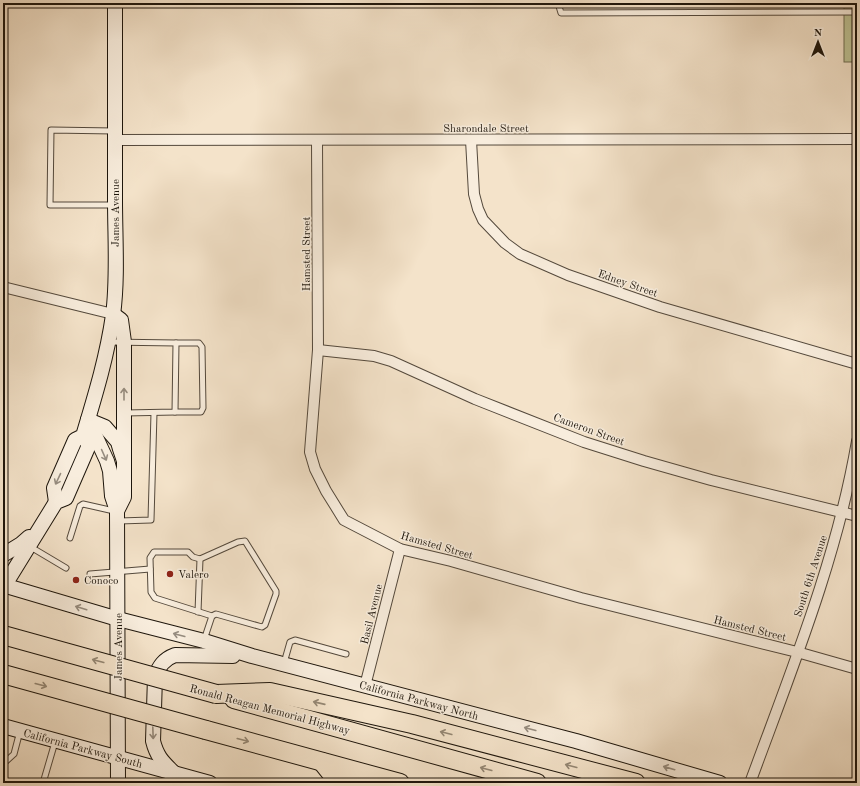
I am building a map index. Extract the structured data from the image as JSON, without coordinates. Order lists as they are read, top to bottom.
{
  "streets": {
    "highway": ["Ronald Reagan Memorial Highway"],
    "main road": ["James Avenue", "California Parkway North", "California Parkway South"],
    "street": [
      "Sharondale Street",
      "Hamsted Street",
      "Edney Street",
      "Cameron Street",
      "South 6th Avenue",
      "Basil Avenue"
    ]
  },
  "crossings": [
    ["Sharondale Street", "James Avenue"],
    ["Sharondale Street", "Hamsted Street"],
    ["Sharondale Street", "Edney Street"],
    ["James Avenue", "California Parkway North"],
    ["James Avenue", "California Parkway South"],
    ["Hamsted Street", "Cameron Street"],
    ["Hamsted Street", "South 6th Avenue"],
    ["Hamsted Street", "Basil Avenue"],
    ["Cameron Street", "South 6th Avenue"],
    ["Basil Avenue", "California Parkway North"]
  ],
  "one_way": ["California Parkway North"],
  "places": ["Valero", "Conoco"],
  "north": "top"
}
